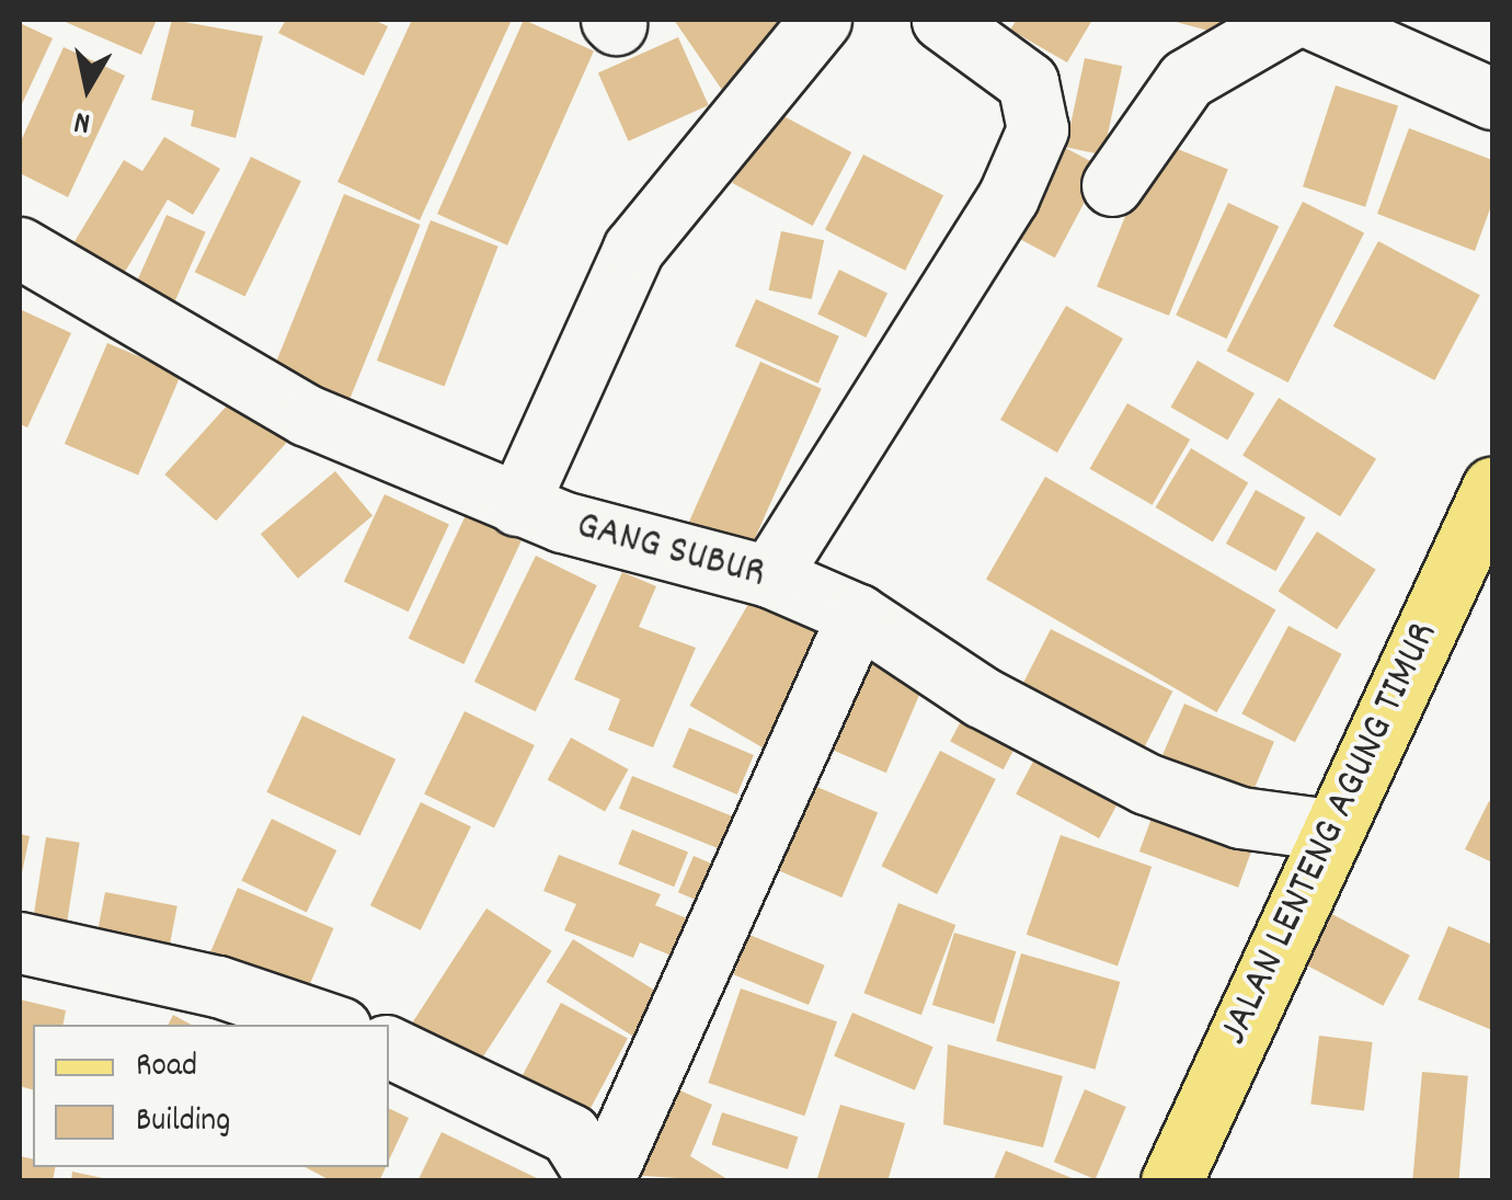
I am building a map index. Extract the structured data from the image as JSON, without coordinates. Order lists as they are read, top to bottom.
{
  "streets": {
    "main road": ["JALAN LENTENG AGUNG TIMUR"],
    "street": ["GANG SUBUR"]
  },
  "crossings": [
    ["GANG SUBUR", "JALAN LENTENG AGUNG TIMUR"]
  ],
  "legend": ["Road", "Building"],
  "north": "bottom"
}
